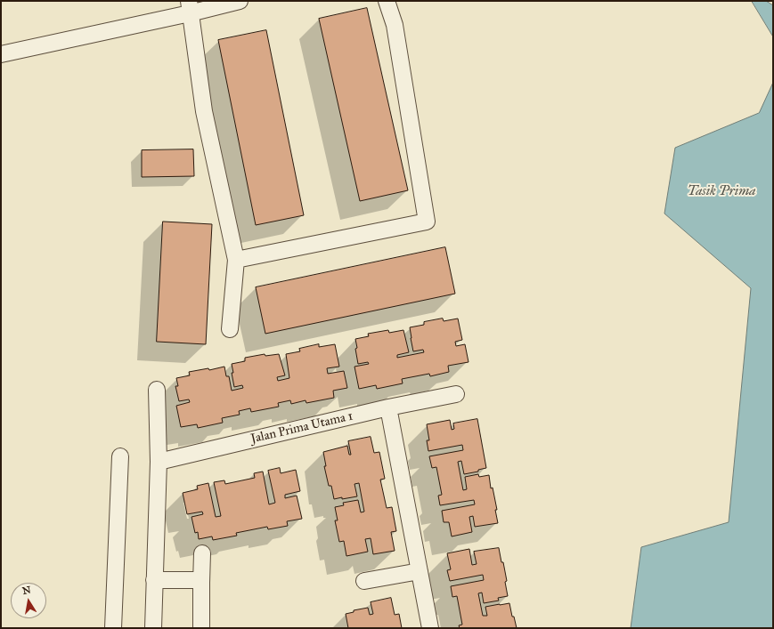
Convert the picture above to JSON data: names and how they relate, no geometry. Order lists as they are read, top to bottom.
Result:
{
  "streets": {
    "street": ["Jalan Prima Utama 1"]
  },
  "water": ["Tasik Prima"],
  "north": "top"
}
